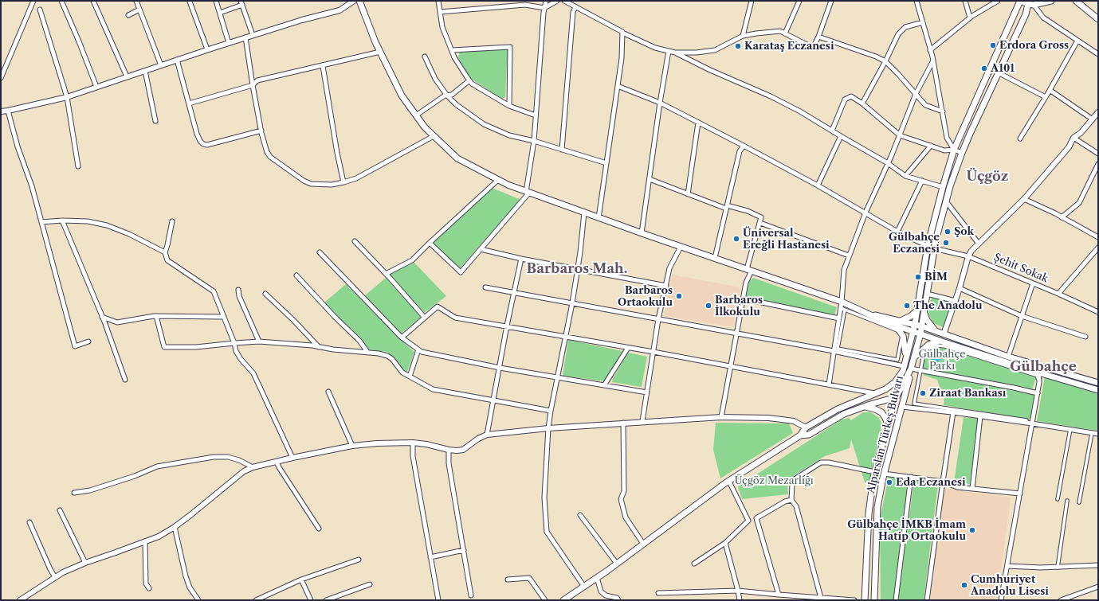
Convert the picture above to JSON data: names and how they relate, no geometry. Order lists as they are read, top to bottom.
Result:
{
  "streets": {
    "main road": ["Alparslan Türkeş Bulvarı"],
    "street": ["Şehit Sokak"]
  },
  "districts": ["Üçgöz", "Barbaros Mah.", "Gülbahçe"],
  "parks": ["Gülbahçe Parkı", "Üçgöz Mezarlığı"],
  "places": [
    "Erdora Gross",
    "Karataş Eczanesi",
    "A101",
    "Şok",
    "Üniversal Ereğli Hastanesi",
    "Gülbahçe Eczanesi",
    "BİM",
    "Barbaros Ortaokulu",
    "Barbaros İlkokulu",
    "The Anadolu",
    "Ziraat Bankası",
    "Eda Eczanesi",
    "Gülbahçe İMKB İmam Hatip Ortaokulu",
    "Cumhuriyet Anadolu Lisesi"
  ]
}
